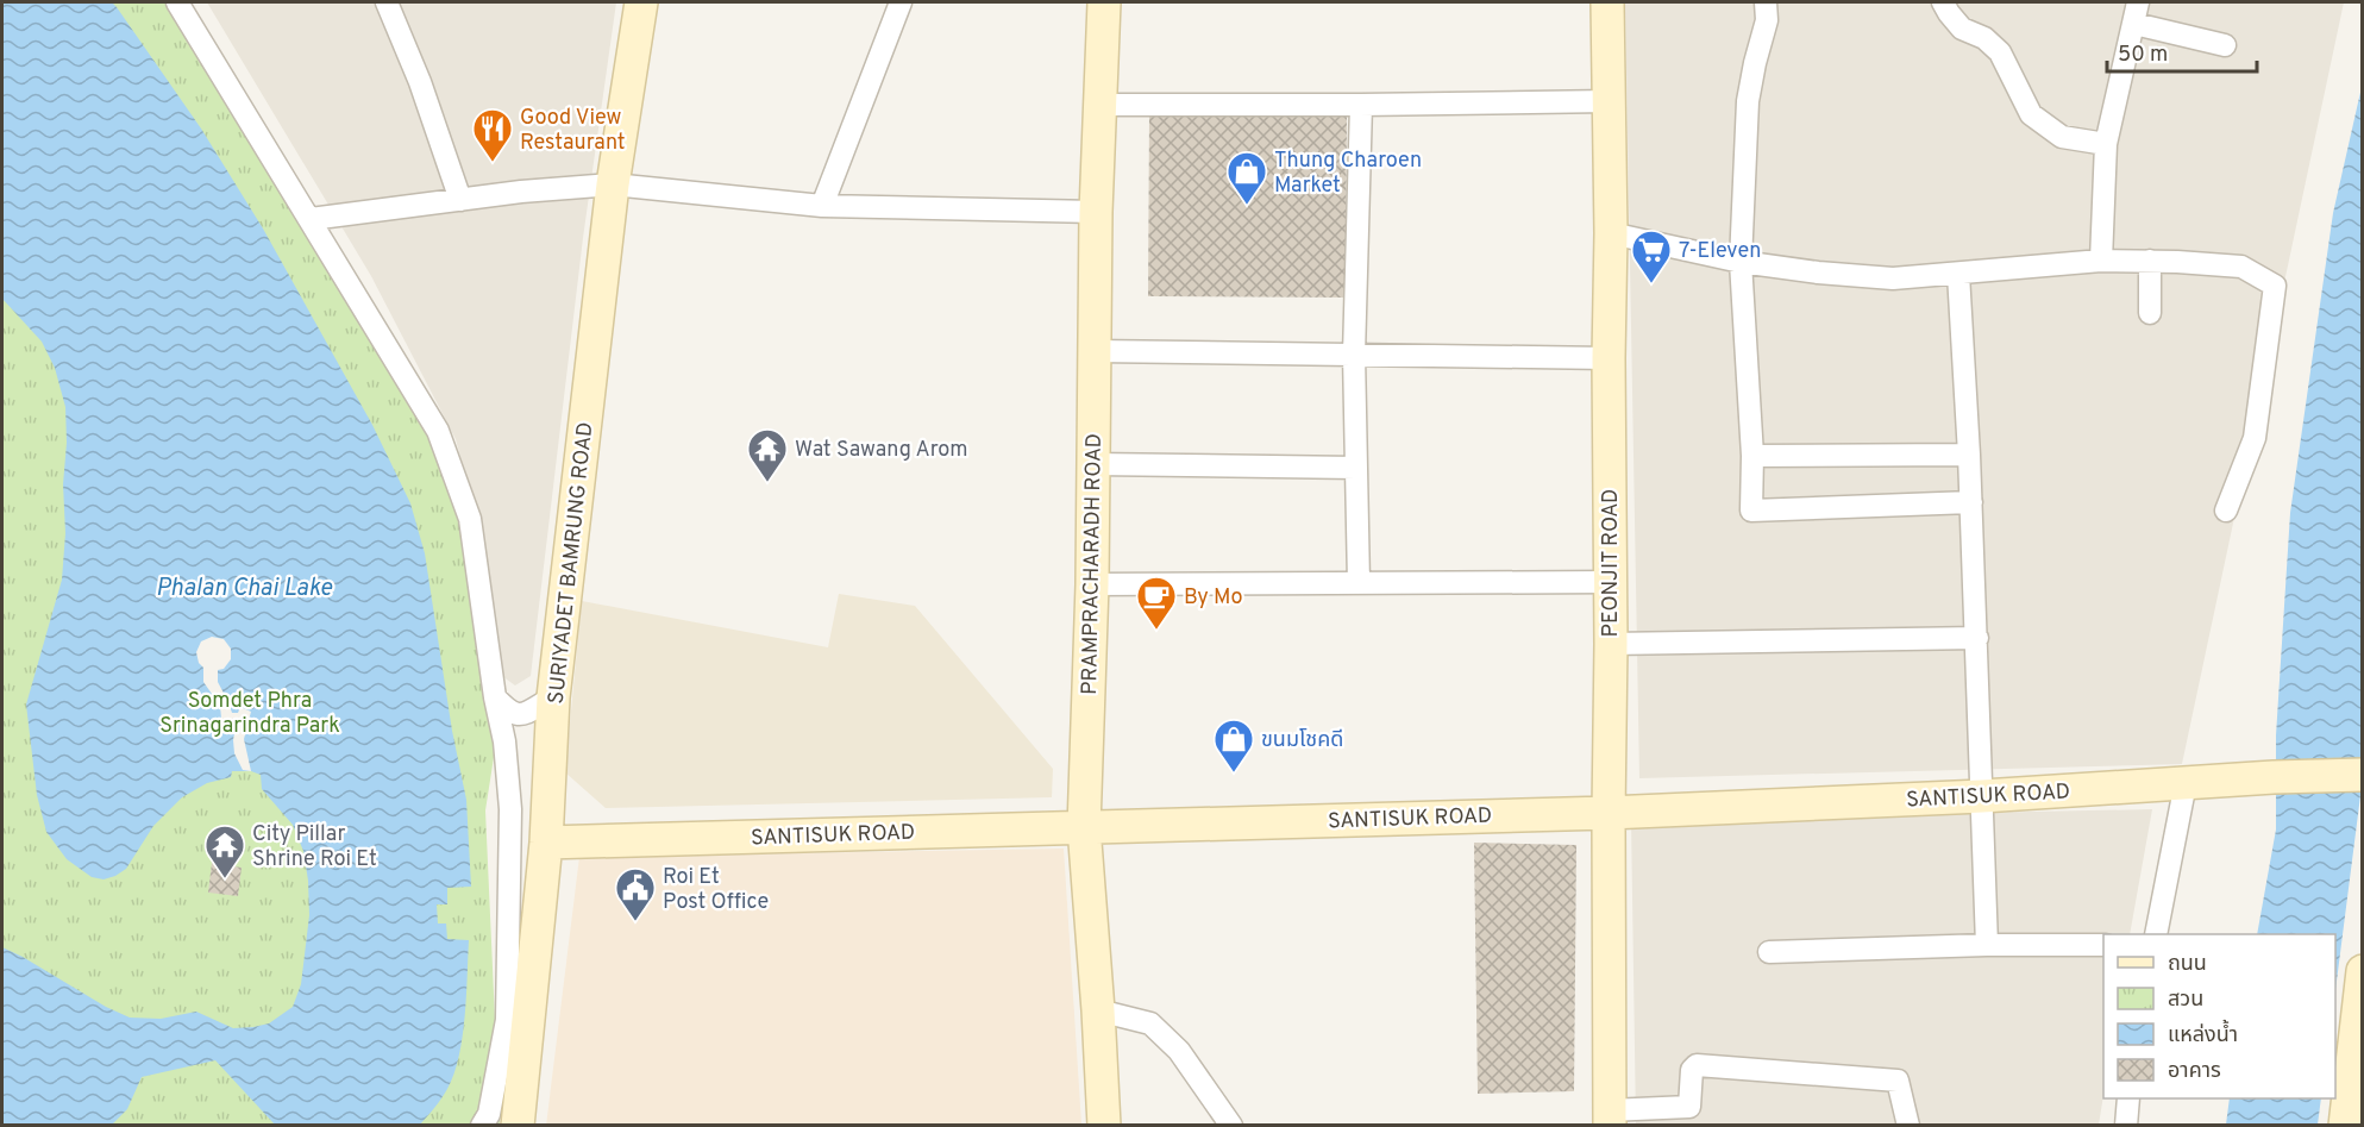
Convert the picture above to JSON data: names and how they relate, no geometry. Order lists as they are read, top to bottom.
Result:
{
  "streets": {
    "street": [
      "SURIYADET BAMRUNG ROAD",
      "PEONJIT ROAD",
      "PRAMPRACHARADH ROAD",
      "SANTISUK ROAD"
    ]
  },
  "crossings": [
    ["SURIYADET BAMRUNG ROAD", "SANTISUK ROAD"],
    ["PEONJIT ROAD", "SANTISUK ROAD"],
    ["PRAMPRACHARADH ROAD", "SANTISUK ROAD"]
  ],
  "water": ["Phalan Chai Lake"],
  "parks": ["Somdet Phra Srinagarindra Park"],
  "places": {
    "restaurant": ["Good View Restaurant"],
    "shop": ["Thung Charoen Market", "ขนมโชคดี"],
    "supermarket": ["7-Eleven"],
    "temple": ["Wat Sawang Arom", "City Pillar Shrine Roi Et"],
    "cafe": ["By Mo"],
    "public building": ["Roi Et Post Office"]
  },
  "legend": [
    "ถนน",
    "สวน",
    "แหล่งน้ำ",
    "อาคาร"
  ],
  "scale_bar": "50 m"
}
